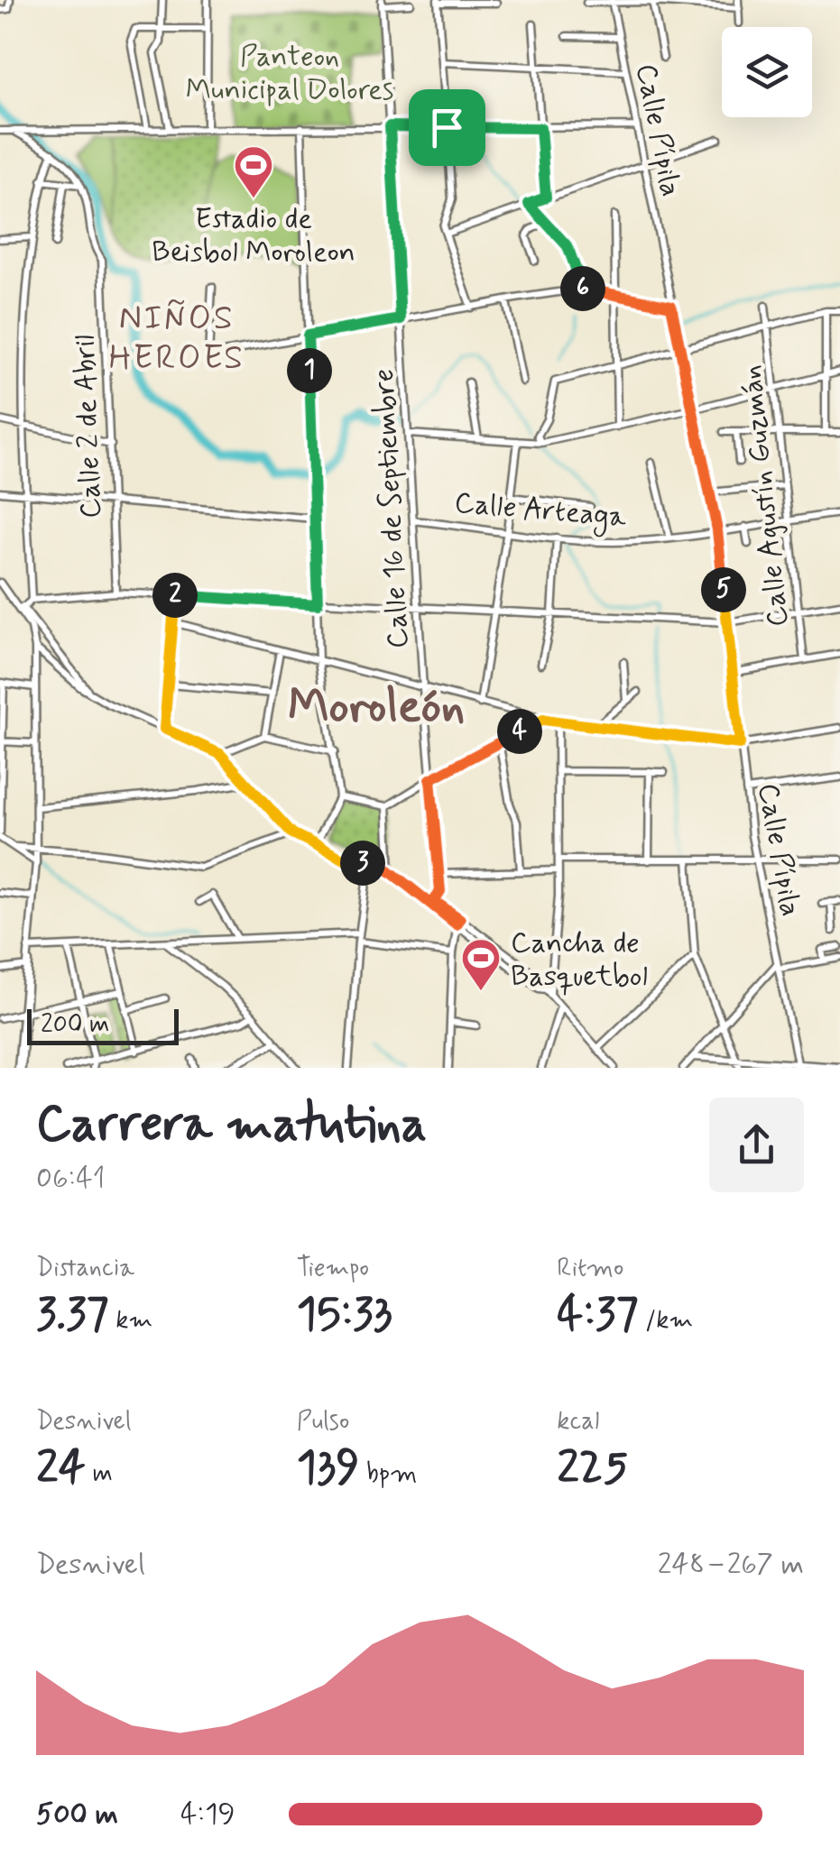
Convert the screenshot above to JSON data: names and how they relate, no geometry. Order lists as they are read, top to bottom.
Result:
{
  "streets": {
    "street": [
      "Calle Pípila",
      "Calle 2 de Abril",
      "Calle Agustín Guzmán",
      "Calle 16 de Septiembre",
      "Calle Arteaga"
    ]
  },
  "crossings": [
    ["Calle Pípila", "Calle Arteaga"],
    ["Calle Agustín Guzmán", "Calle Arteaga"],
    ["Calle 16 de Septiembre", "Calle Arteaga"]
  ],
  "districts": ["NIÑOS HEROES", "Moroleón"],
  "parks": ["Panteon Municipal Dolores"],
  "places": {
    "sports": ["Estadio de Beisbol Moroleon", "Cancha de Basquetbol"]
  },
  "scale_bar": "200 m",
  "page": {
    "pins": [
      "6",
      "1",
      "5",
      "2",
      "4",
      "3"
    ],
    "scale": "200 m",
    "heading": ["Carrera matutina", "06:41"],
    "stats": [
      ["Distancia", "3.37 km"],
      ["Tiempo", "15:33"],
      ["Ritmo", "4:37 /km"],
      ["Desnivel", "24 m"],
      ["Pulso", "139 bpm"],
      ["kcal", "225"]
    ],
    "chart": ["Desnivel", "248–267 m"],
    "list": [
      {
        "name": "500 m",
        "note": "4:19"
      }
    ]
  }
}
